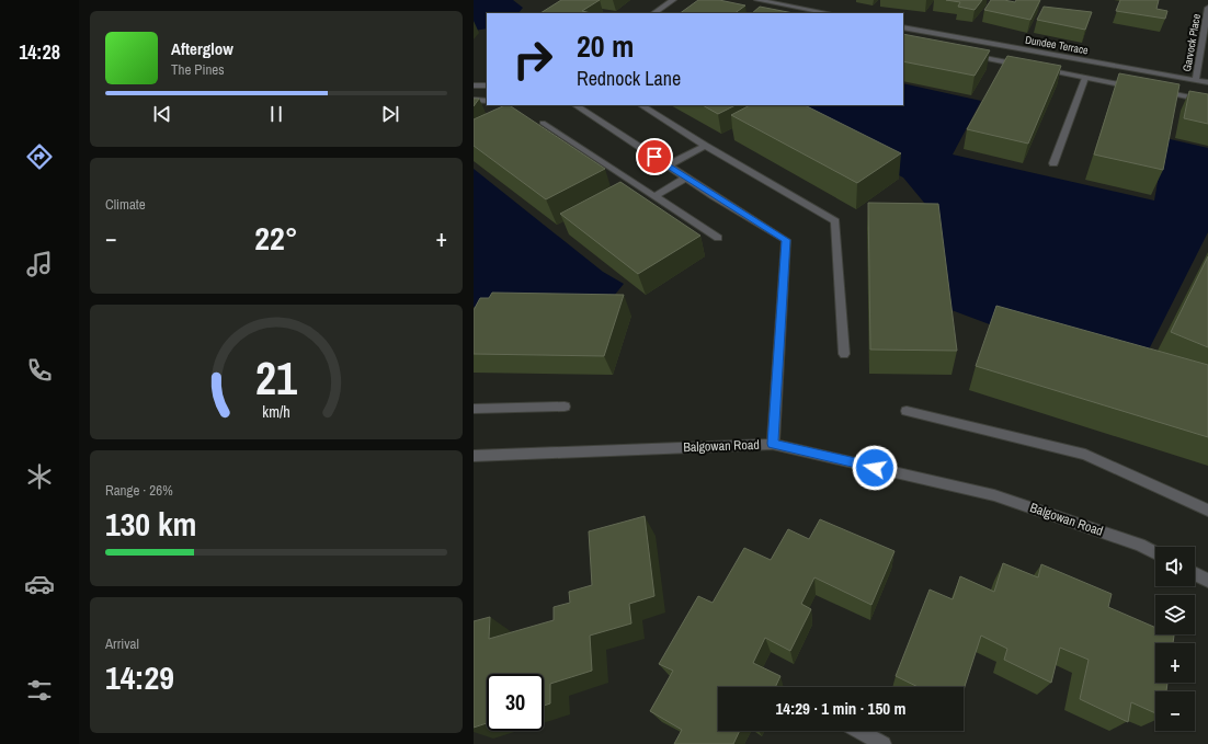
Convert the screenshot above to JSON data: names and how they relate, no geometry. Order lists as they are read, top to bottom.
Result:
{
  "streets": {
    "street": ["Garvock Place", "Dundee Terrace", "Balgowan Road"]
  },
  "crossings": [
    ["Garvock Place", "Dundee Terrace"]
  ],
  "page": {
    "tabs": "14:28",
    "turn": ["20 m", "Rednock Lane"],
    "song": ["Afterglow", "The Pines"],
    "tile": [
      "Climate",
      ["Range · 26%", "130 km"],
      ["Arrival", "14:29"]
    ],
    "heat": ["−", "22°", "+"],
    "map_buttons": ["+", "−"],
    "limit": "30",
    "trip": "14:29 · 1 min · 150 m",
    "gauge": ["21", "km/h"]
  }
}
